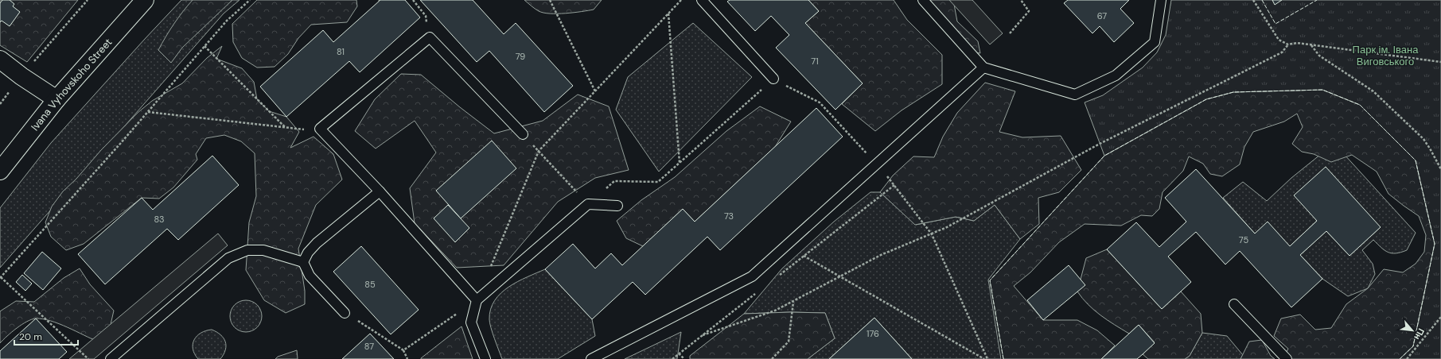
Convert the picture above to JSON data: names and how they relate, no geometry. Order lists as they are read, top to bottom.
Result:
{
  "streets": {
    "main road": ["Ivana Vyhovskoho Street"]
  },
  "parks": ["Парк ім. Івана Виговського"],
  "house_numbers": [
    "67",
    "81",
    "79",
    "71",
    "73",
    "83",
    "75",
    "85",
    "176",
    "87"
  ],
  "scale_bar": "20 m",
  "north": "bottom right"
}
